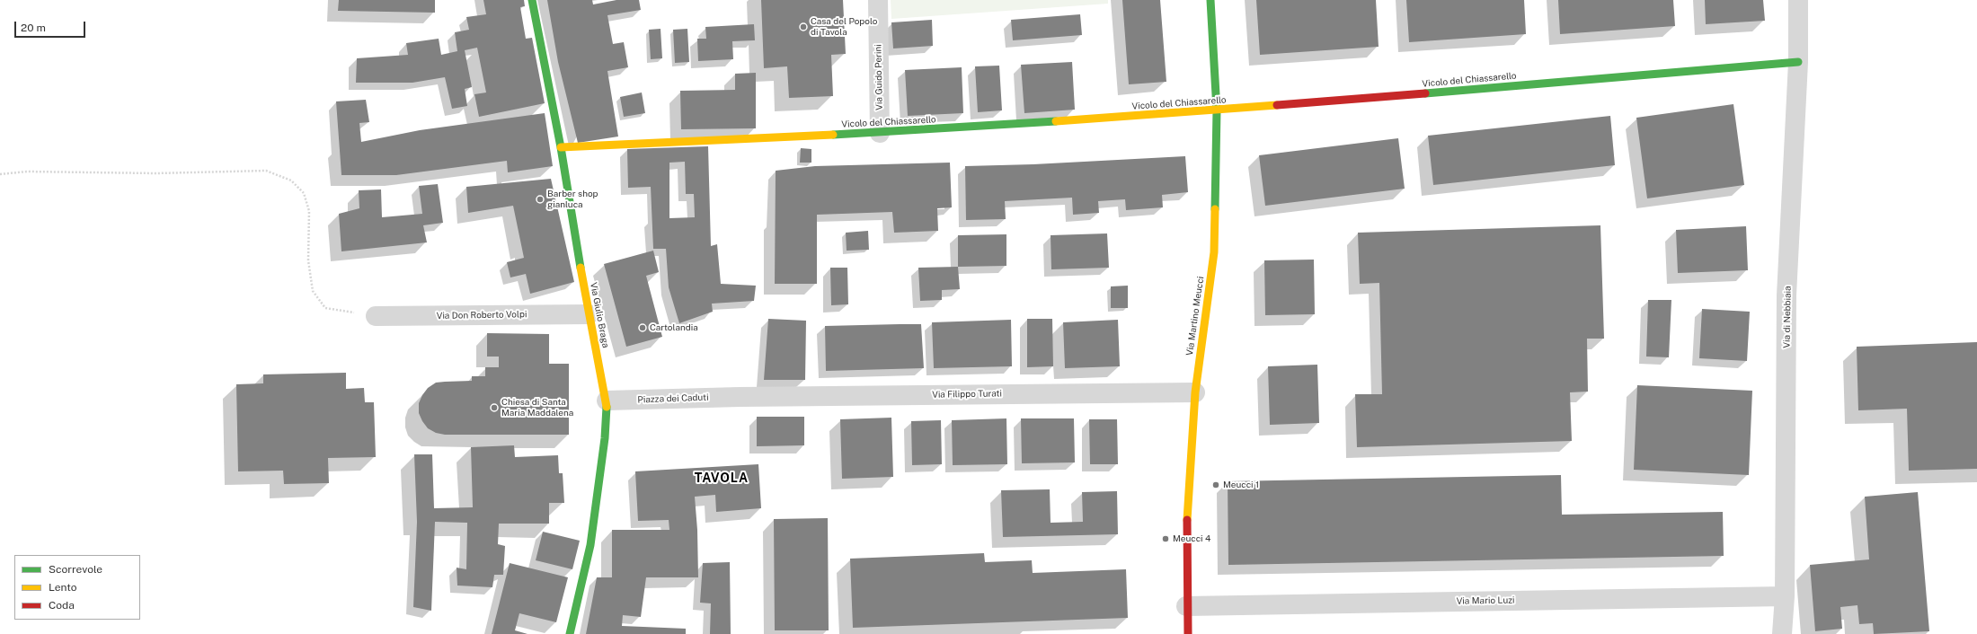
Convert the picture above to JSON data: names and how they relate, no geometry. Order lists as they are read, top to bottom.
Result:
{
  "streets": {
    "street": [
      "Via Guido Perini",
      "Vicolo del Chiassarello",
      "Via Don Roberto Volpi",
      "Via Giulio Braga",
      "Via Martino Meucci",
      "Via di Nebbiaia",
      "Via Filippo Turati",
      "Piazza dei Caduti",
      "Via Mario Luzi"
    ]
  },
  "crossings": [
    ["Via Guido Perini", "Vicolo del Chiassarello"],
    ["Vicolo del Chiassarello", "Via Giulio Braga"],
    ["Vicolo del Chiassarello", "Via Martino Meucci"],
    ["Vicolo del Chiassarello", "Via di Nebbiaia"],
    ["Via Don Roberto Volpi", "Via Giulio Braga"],
    ["Via Giulio Braga", "Piazza dei Caduti"],
    ["Via Martino Meucci", "Via Filippo Turati"],
    ["Via Martino Meucci", "Via Mario Luzi"],
    ["Via di Nebbiaia", "Via Mario Luzi"],
    ["Via Filippo Turati", "Piazza dei Caduti"]
  ],
  "districts": ["TAVOLA"],
  "places": [
    "Casa del Popolo di Tavola",
    "Barber shop gianluca",
    "Cartolandia",
    "Chiesa di Santa Maria Maddalena",
    "Meucci 1",
    "Meucci 4"
  ],
  "legend": ["Scorrevole", "Lento", "Coda"],
  "scale_bar": "20 m"
}
